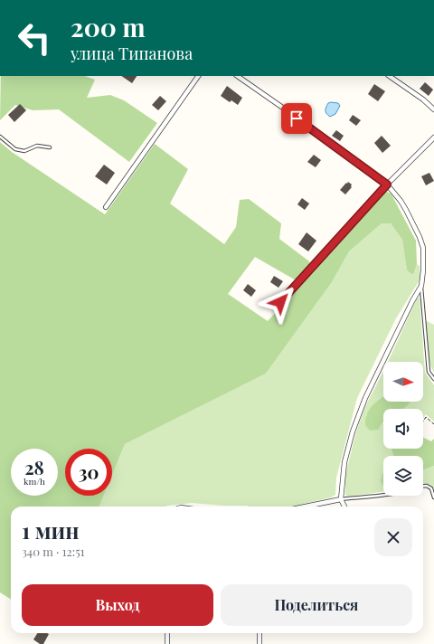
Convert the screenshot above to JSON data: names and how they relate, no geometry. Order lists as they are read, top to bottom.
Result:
{
  "north": "right",
  "page": {
    "turn": ["200 m", "улица Типанова"],
    "speed": "28 km/h",
    "limit": "30",
    "heading": ["1 мин", "340 m · 12:51"],
    "buttons": ["Выход", "Поделиться"]
  }
}
